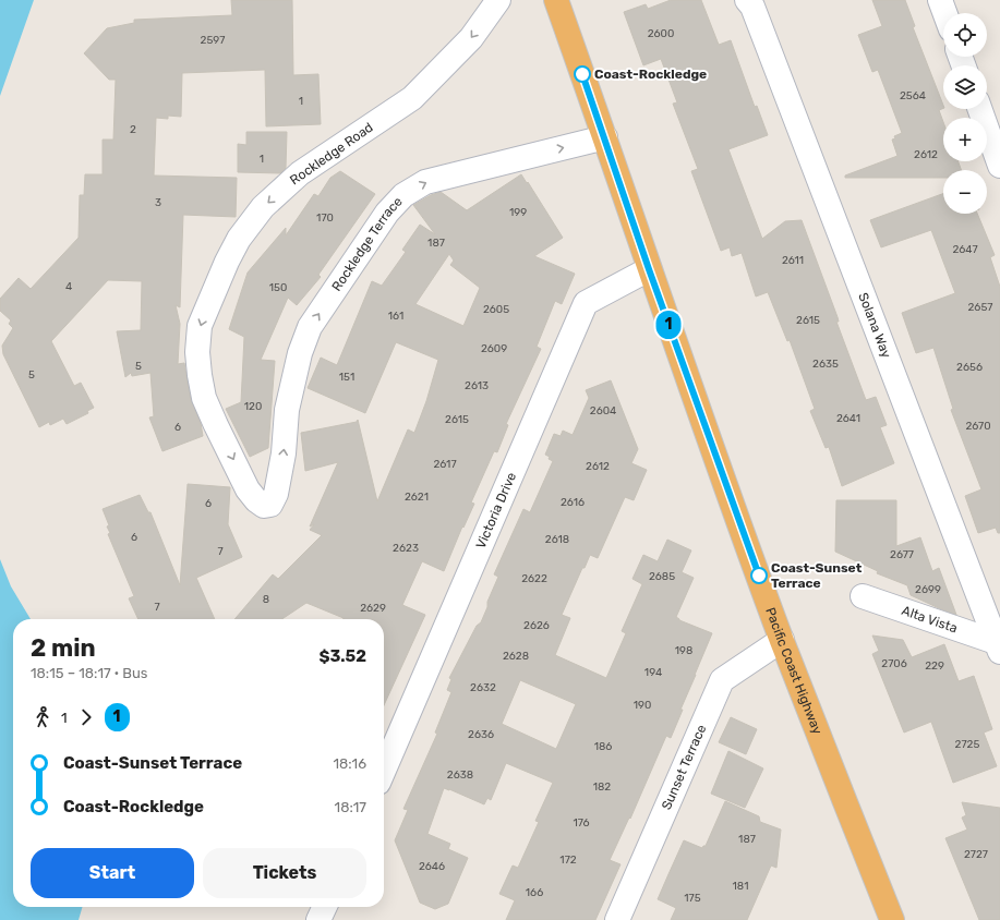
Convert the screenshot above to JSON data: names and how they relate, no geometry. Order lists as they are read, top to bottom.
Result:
{
  "streets": {
    "highway": ["Pacific Coast Highway"],
    "street": [
      "Rockledge Road",
      "Rockledge Terrace",
      "Solana Way",
      "Victoria Drive",
      "Alta Vista",
      "Sunset Terrace"
    ]
  },
  "crossings": [
    ["Rockledge Road", "Rockledge Terrace"],
    ["Rockledge Terrace", "Pacific Coast Highway"],
    ["Solana Way", "Alta Vista"],
    ["Victoria Drive", "Pacific Coast Highway"],
    ["Pacific Coast Highway", "Sunset Terrace"]
  ],
  "one_way": ["Rockledge Road", "Rockledge Terrace"],
  "places": ["Coast-Rockledge", "Coast-Sunset Terrace"],
  "lines": ["bus line 1"],
  "house_numbers": [
    "2600",
    "2597",
    "2564",
    "1",
    "2",
    "2612",
    "1",
    "3",
    "199",
    "170",
    "187",
    "2647",
    "2611",
    "4",
    "150",
    "2657",
    "2605",
    "161",
    "2615",
    "2609",
    "2635",
    "5",
    "2656",
    "5",
    "151",
    "2613",
    "120",
    "2604",
    "2641",
    "2615",
    "2670",
    "6",
    "2617",
    "2612",
    "2621",
    "2616",
    "6",
    "6",
    "2618",
    "2623",
    "7",
    "2677",
    "2685",
    "2622",
    "2699",
    "8",
    "7",
    "2629",
    "2626",
    "198",
    "2628",
    "2706",
    "229",
    "194",
    "2632",
    "190",
    "2636",
    "2725",
    "186",
    "2638",
    "182",
    "176",
    "187",
    "2727",
    "172",
    "2646",
    "181",
    "166",
    "175"
  ],
  "page": {
    "on_map": "1",
    "map_buttons": ["+", "−"],
    "heading": ["2 min", "18:15 – 18:17 · Bus", "$3.52"],
    "legs": ["1", "1"],
    "list": [
      {
        "name": "Coast-Sunset Terrace",
        "value": "18:16"
      },
      {
        "name": "Coast-Rockledge",
        "value": "18:17"
      }
    ],
    "buttons": ["Start", "Tickets"]
  }
}
